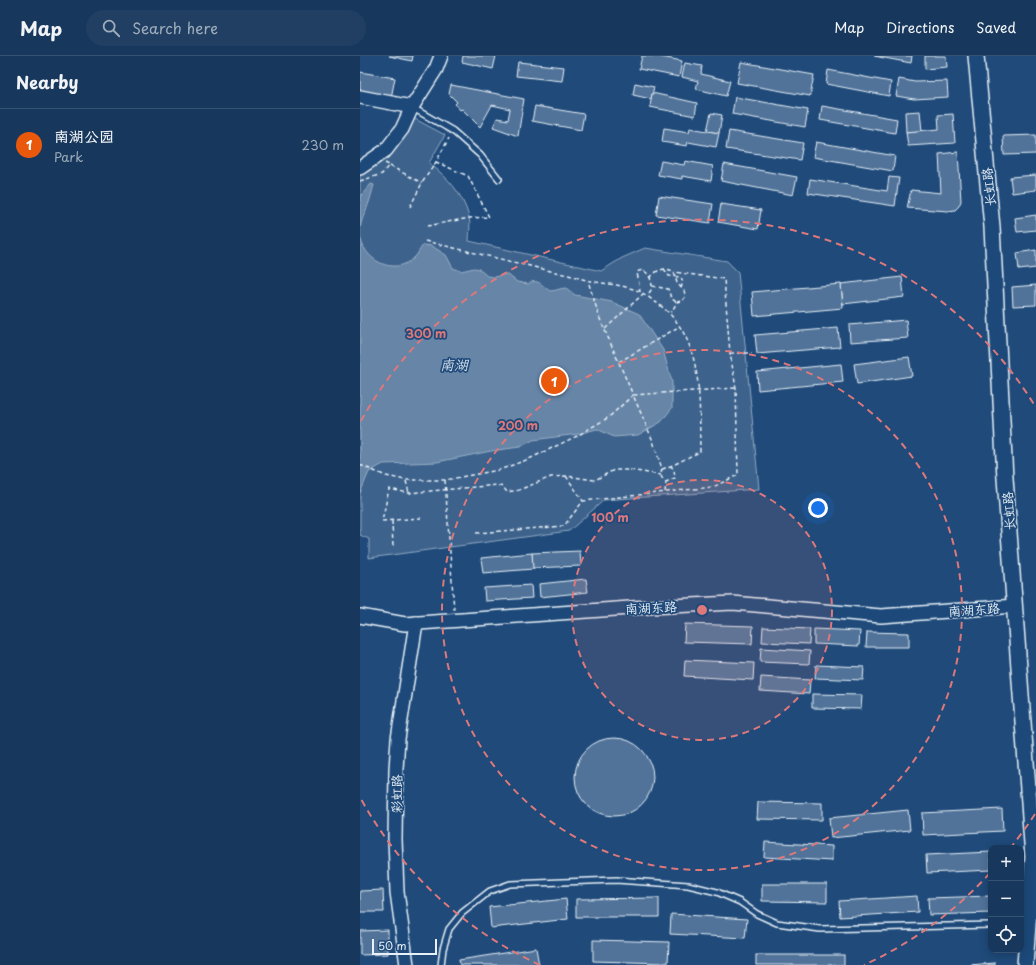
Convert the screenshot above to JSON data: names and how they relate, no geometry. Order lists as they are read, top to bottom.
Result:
{
  "streets": {
    "main road": ["长虹路"],
    "street": ["南湖东路", "彩虹路"]
  },
  "crossings": [
    ["长虹路", "南湖东路"],
    ["南湖东路", "彩虹路"]
  ],
  "water": ["南湖"],
  "scale_bar": "50 m",
  "page": {
    "header": "Map",
    "search": "Search here",
    "nav": ["Map", "Directions", "Saved"],
    "heading": "Nearby",
    "list": [
      {
        "mark": "1",
        "name": "南湖公园",
        "note": "Park",
        "value": "230 m"
      }
    ],
    "pins": "1",
    "map_buttons": ["+", "−"],
    "scale": "50 m"
  },
  "rings": ["300 m", "200 m", "100 m"]
}
